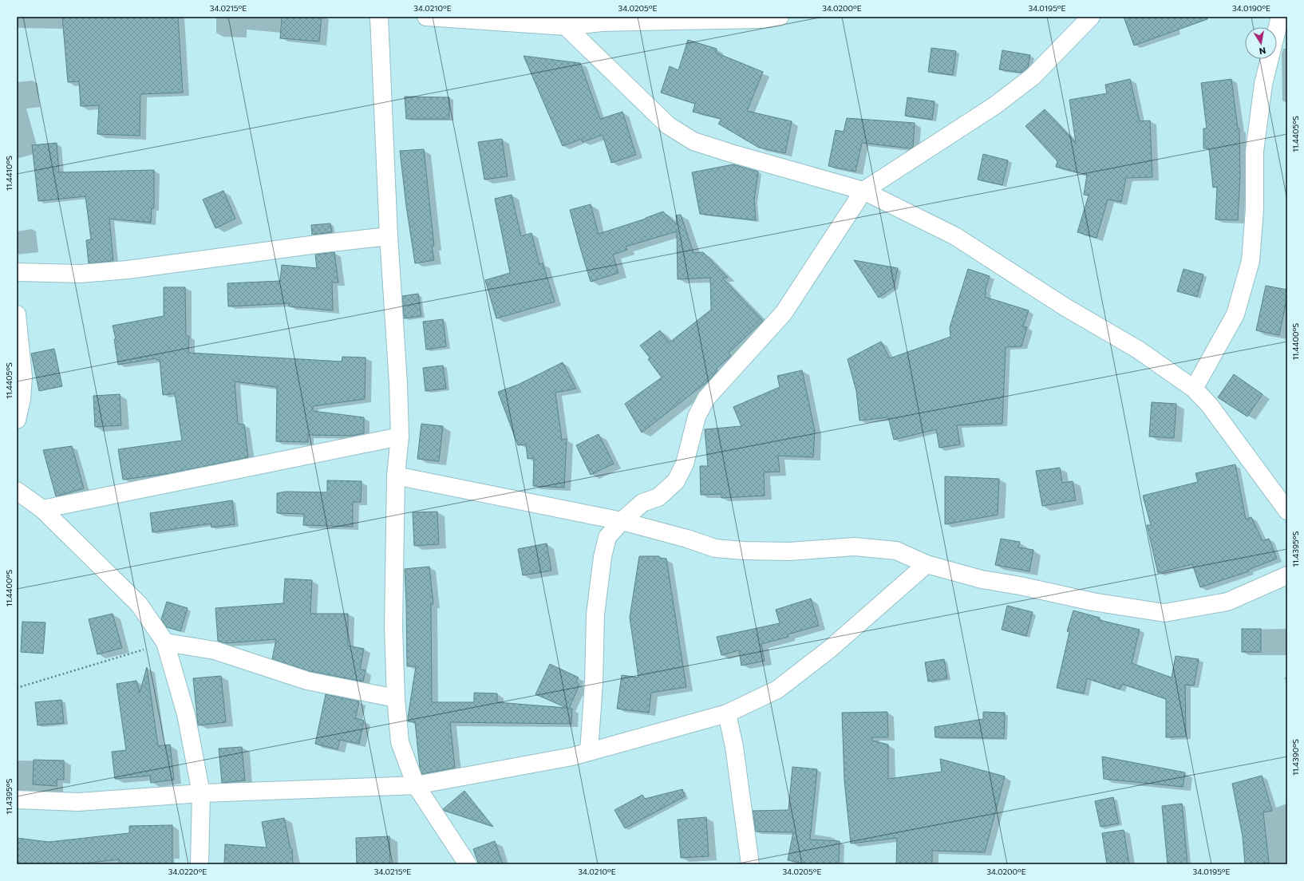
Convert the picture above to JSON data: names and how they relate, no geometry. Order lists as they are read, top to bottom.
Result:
{
  "north": "bottom",
  "coordinates": [
    "34.0215°E",
    "34.0210°E",
    "34.0205°E",
    "34.0200°E",
    "34.0195°E",
    "34.0190°E",
    "11.4405°S",
    "11.4410°S",
    "11.4400°S",
    "11.4395°S",
    "11.4390°S",
    "34.0220°E"
  ]
}
